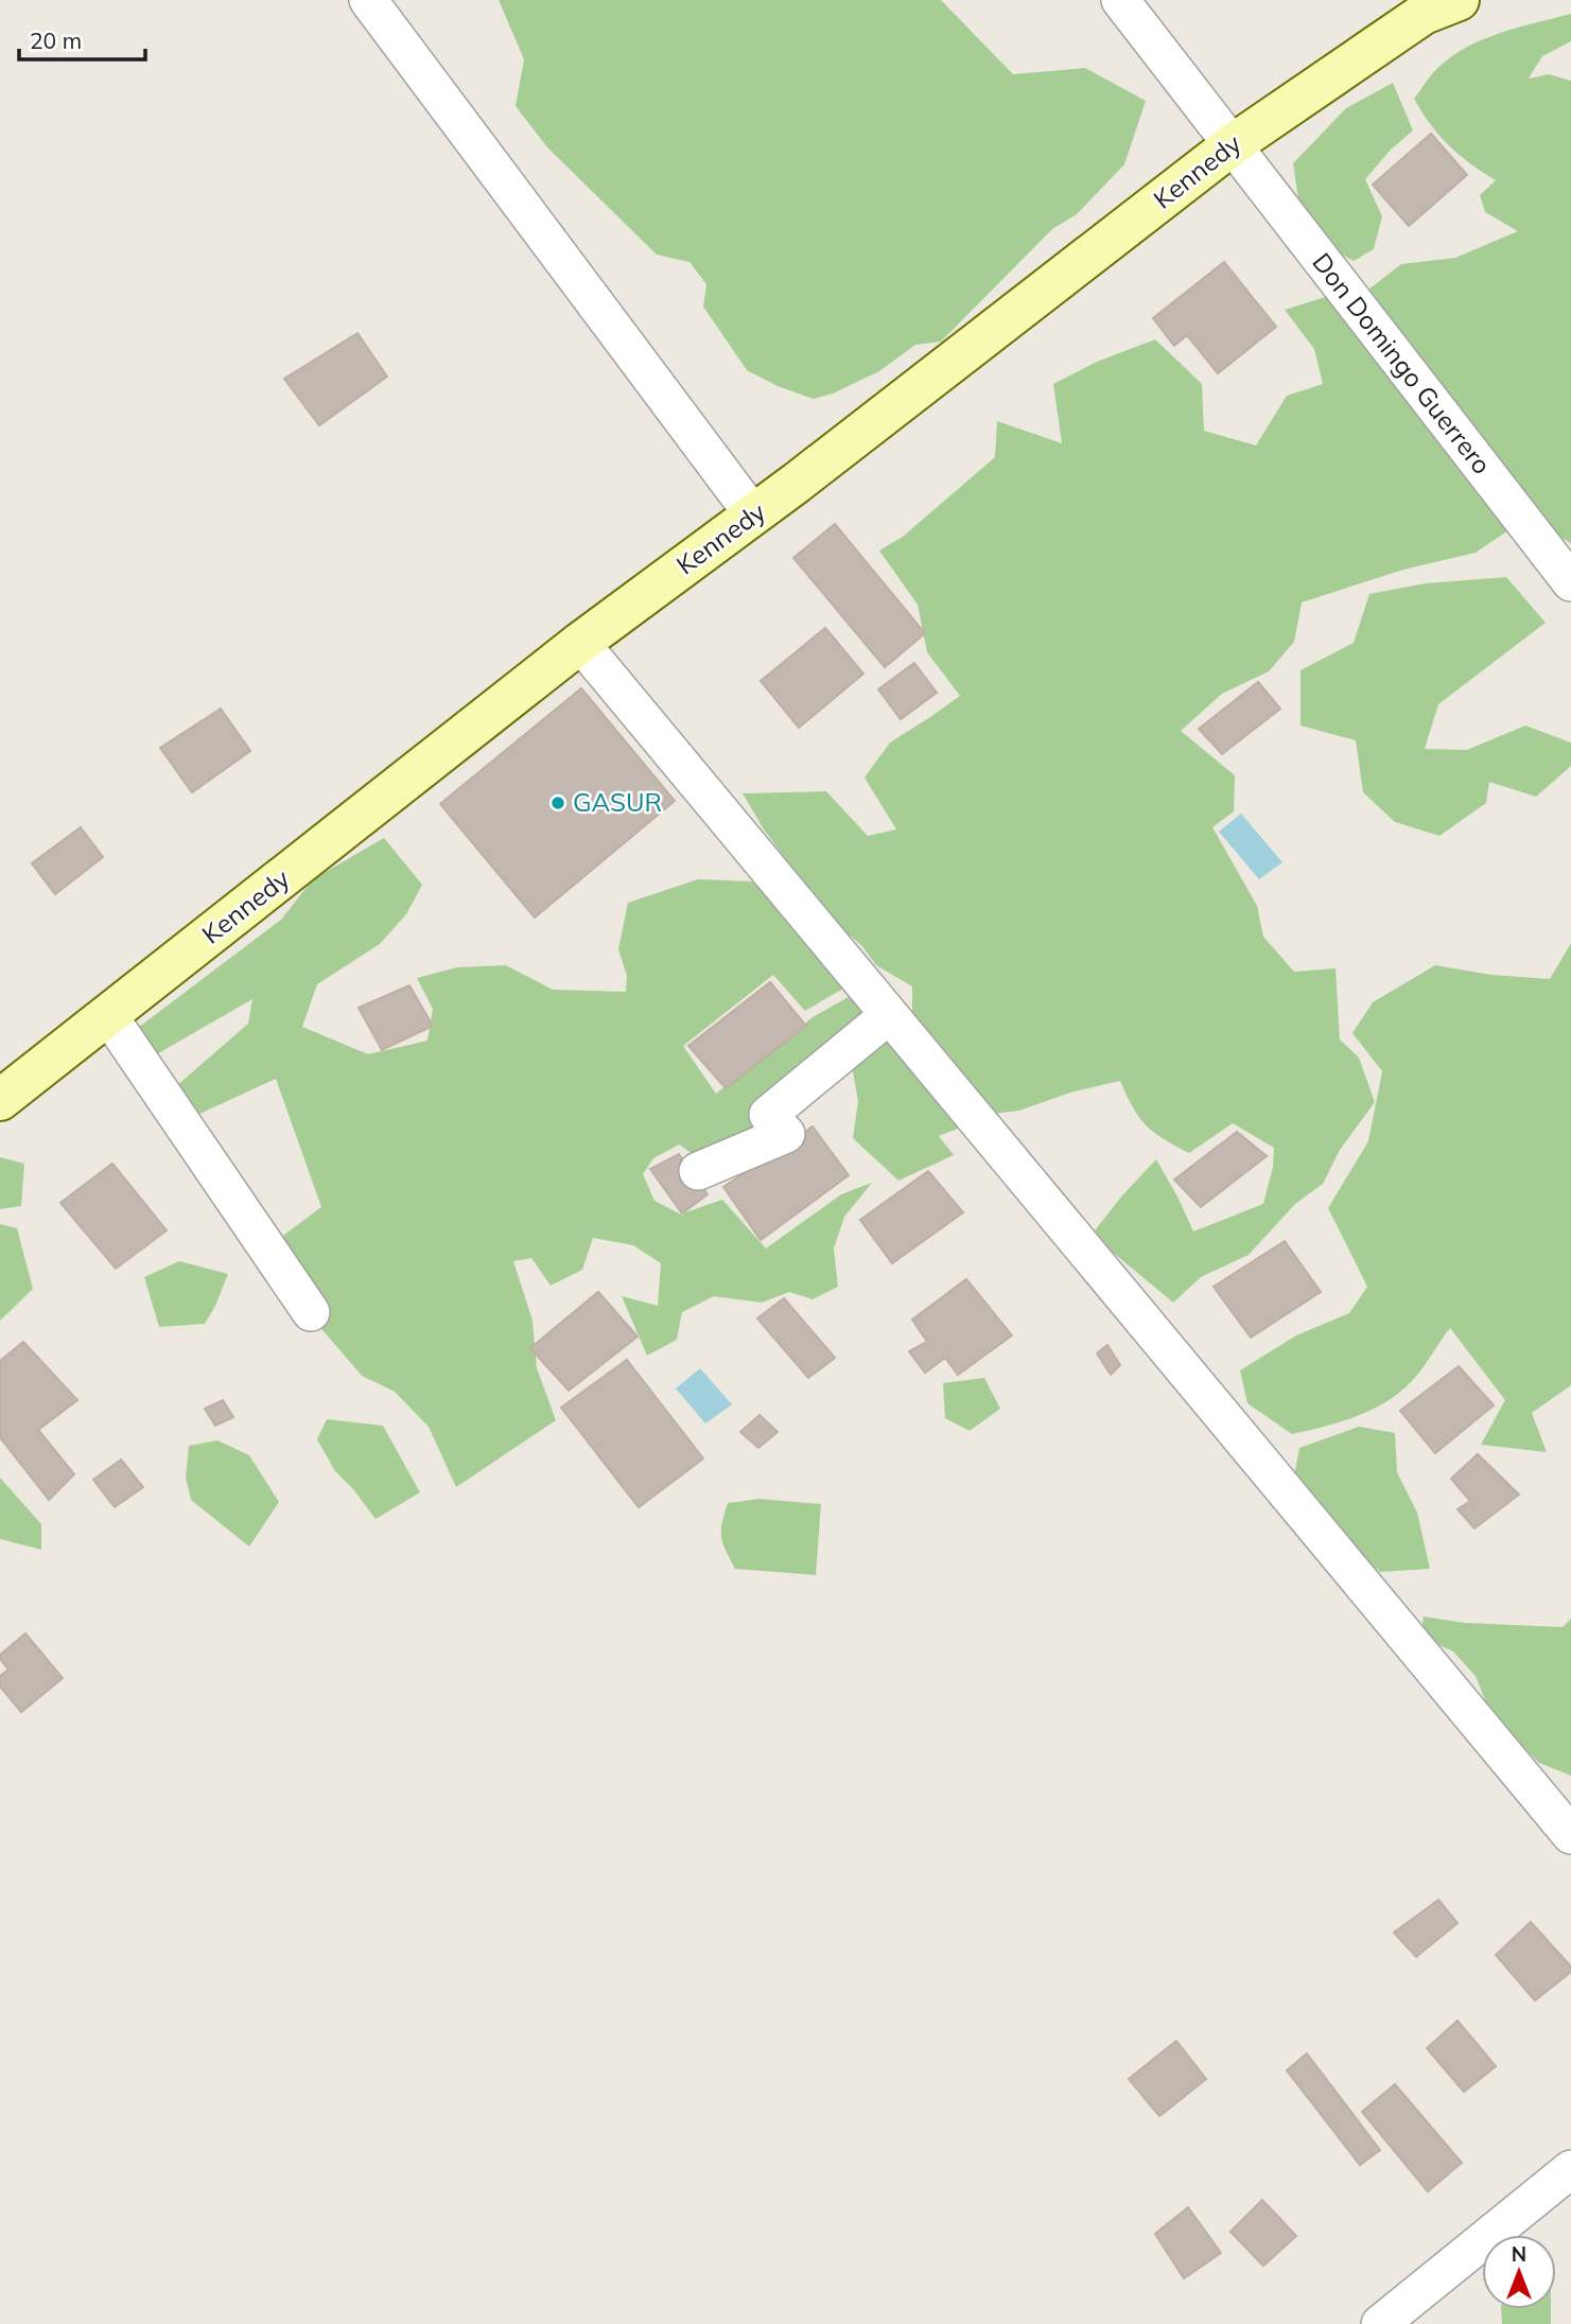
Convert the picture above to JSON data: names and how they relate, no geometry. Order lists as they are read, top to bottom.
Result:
{
  "streets": {
    "main road": ["Kennedy"],
    "street": ["Don Domingo Guerrero"]
  },
  "crossings": [
    ["Kennedy", "Don Domingo Guerrero"]
  ],
  "places": ["GASUR"],
  "scale_bar": "20 m",
  "north": "top"
}
